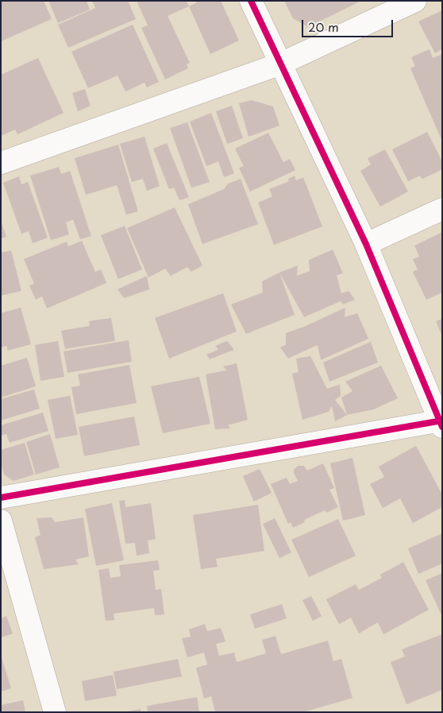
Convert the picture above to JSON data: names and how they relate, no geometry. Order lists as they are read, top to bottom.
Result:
{
  "scale_bar": "20 m"
}
